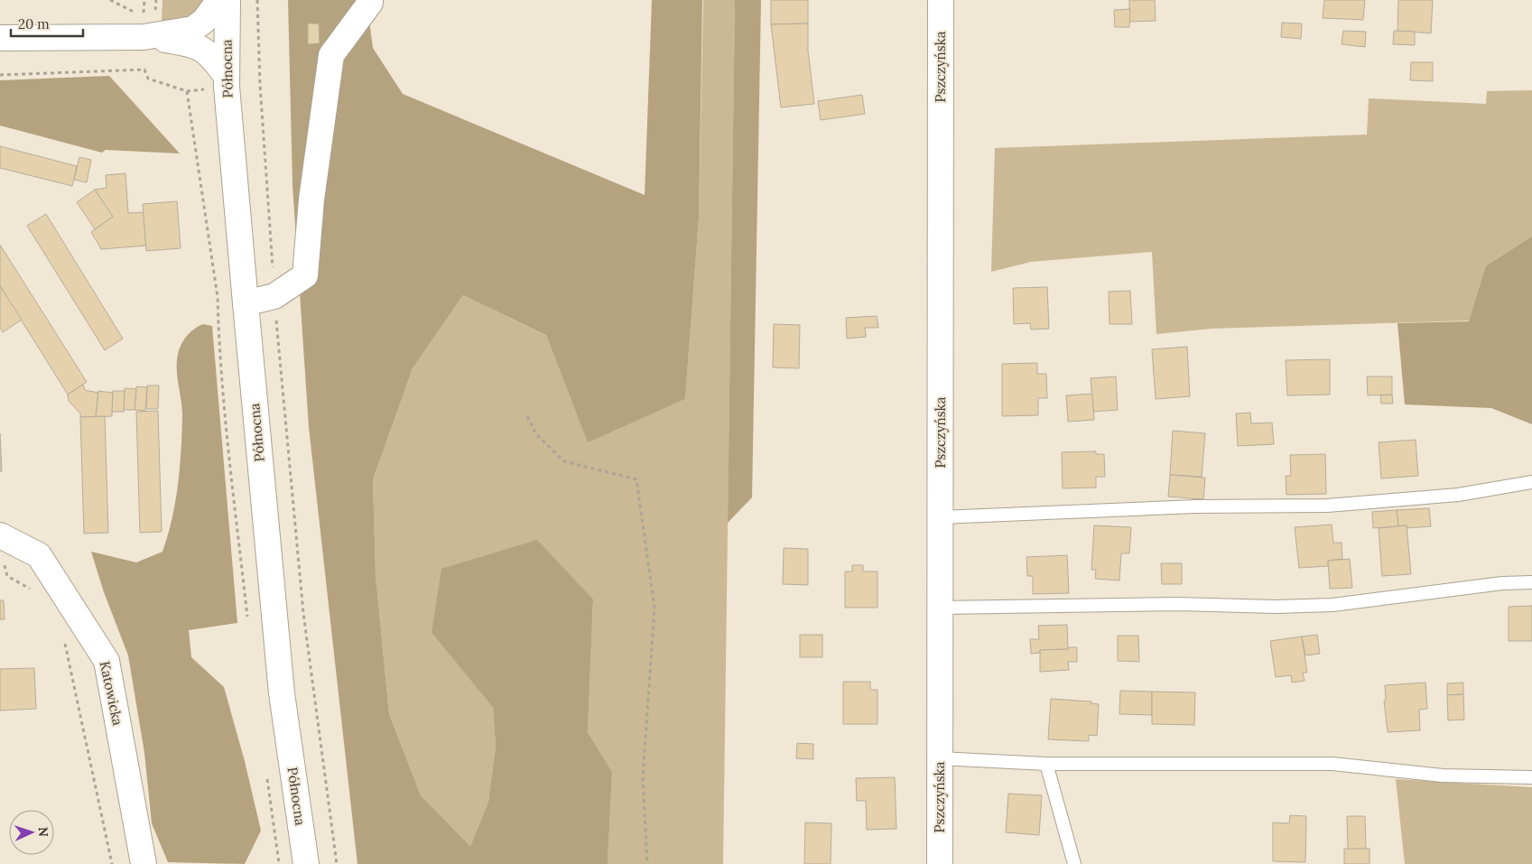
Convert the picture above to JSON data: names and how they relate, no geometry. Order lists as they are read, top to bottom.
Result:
{
  "streets": {
    "street": ["Pszczyńska", "Północna", "Katowicka"]
  },
  "scale_bar": "20 m",
  "north": "right"
}
